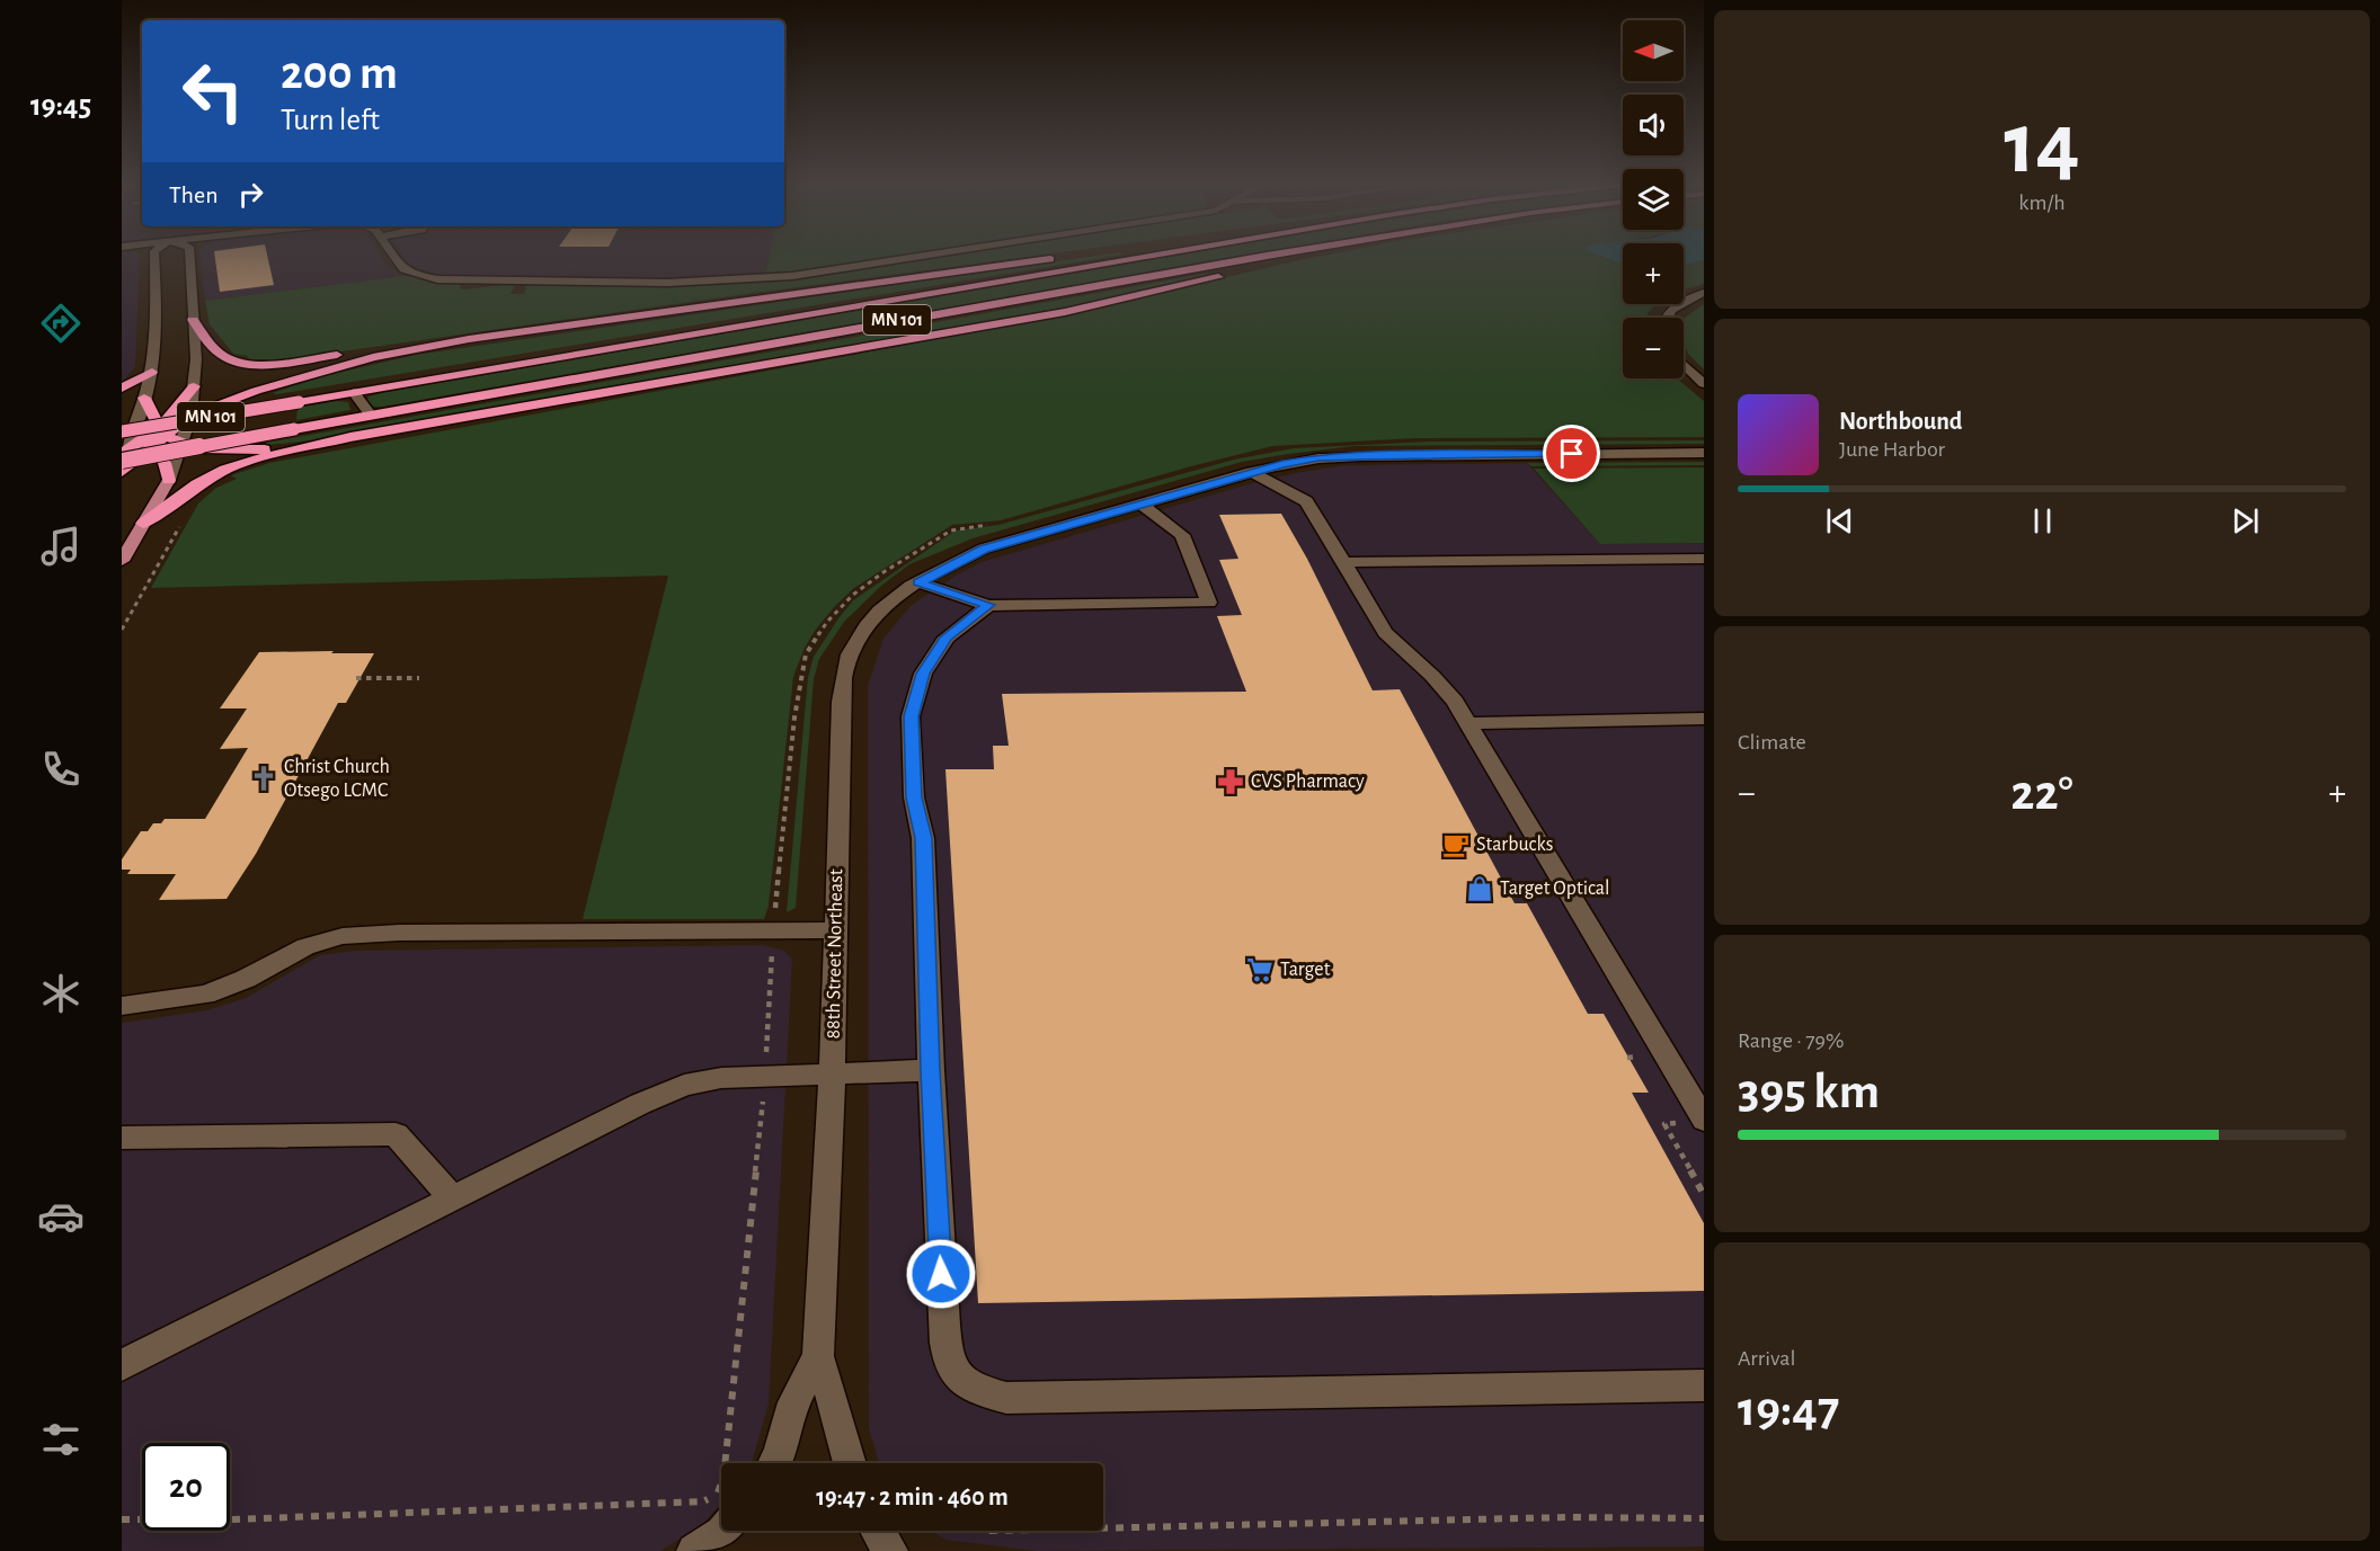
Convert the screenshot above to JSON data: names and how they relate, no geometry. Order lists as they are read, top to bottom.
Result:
{
  "streets": {
    "highway": ["MN 101"],
    "street": ["88th Street Northeast"]
  },
  "places": {
    "church": ["Christ Church Otsego LCMC"],
    "pharmacy": ["CVS Pharmacy"],
    "cafe": ["Starbucks"],
    "shop": ["Target Optical"],
    "supermarket": ["Target"]
  },
  "north": "left",
  "page": {
    "tabs": "19:45",
    "tile": [
      ["14", "km/h"],
      "Climate",
      ["Range · 79%", "395 km"],
      ["Arrival", "19:47"]
    ],
    "map_buttons": ["+", "−"],
    "turn": ["200 m", "Turn left"],
    "then": "Then",
    "song": ["Northbound", "June Harbor"],
    "heat": ["−", "22°", "+"],
    "limit": "20",
    "trip": "19:47 · 2 min · 460 m"
  }
}
